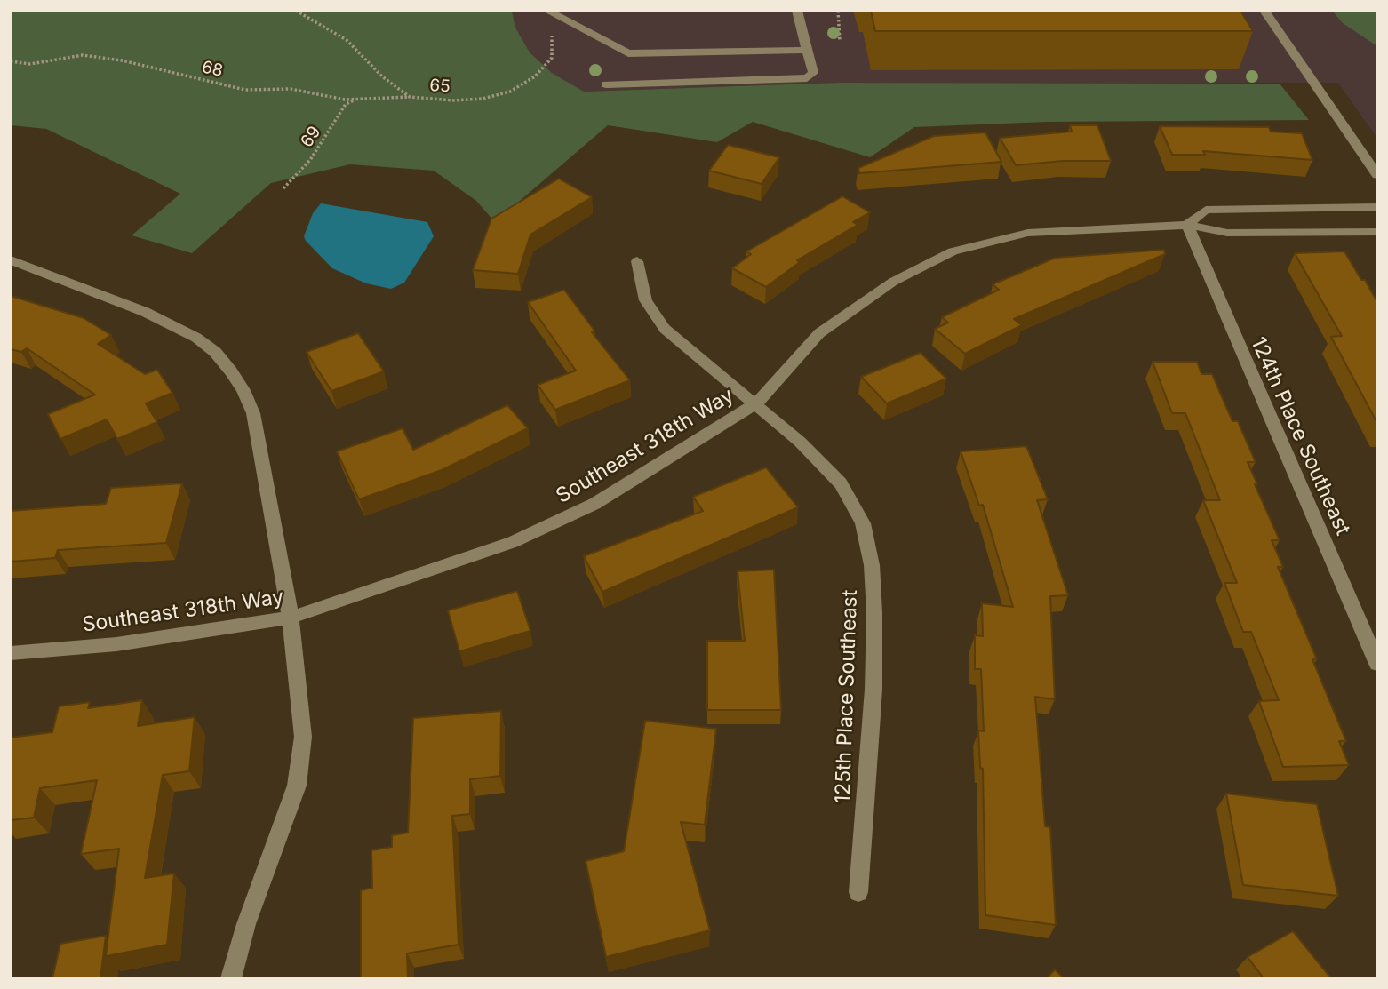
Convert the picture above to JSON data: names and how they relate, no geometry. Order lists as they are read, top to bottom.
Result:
{
  "streets": {
    "street": ["124th Place Southeast", "Southeast 318th Way", "125th Place Southeast"],
    "path": ["68", "65", "69"]
  },
  "crossings": [
    ["68", "65"],
    ["68", "69"],
    ["124th Place Southeast", "Southeast 318th Way"],
    ["Southeast 318th Way", "125th Place Southeast"]
  ]
}
